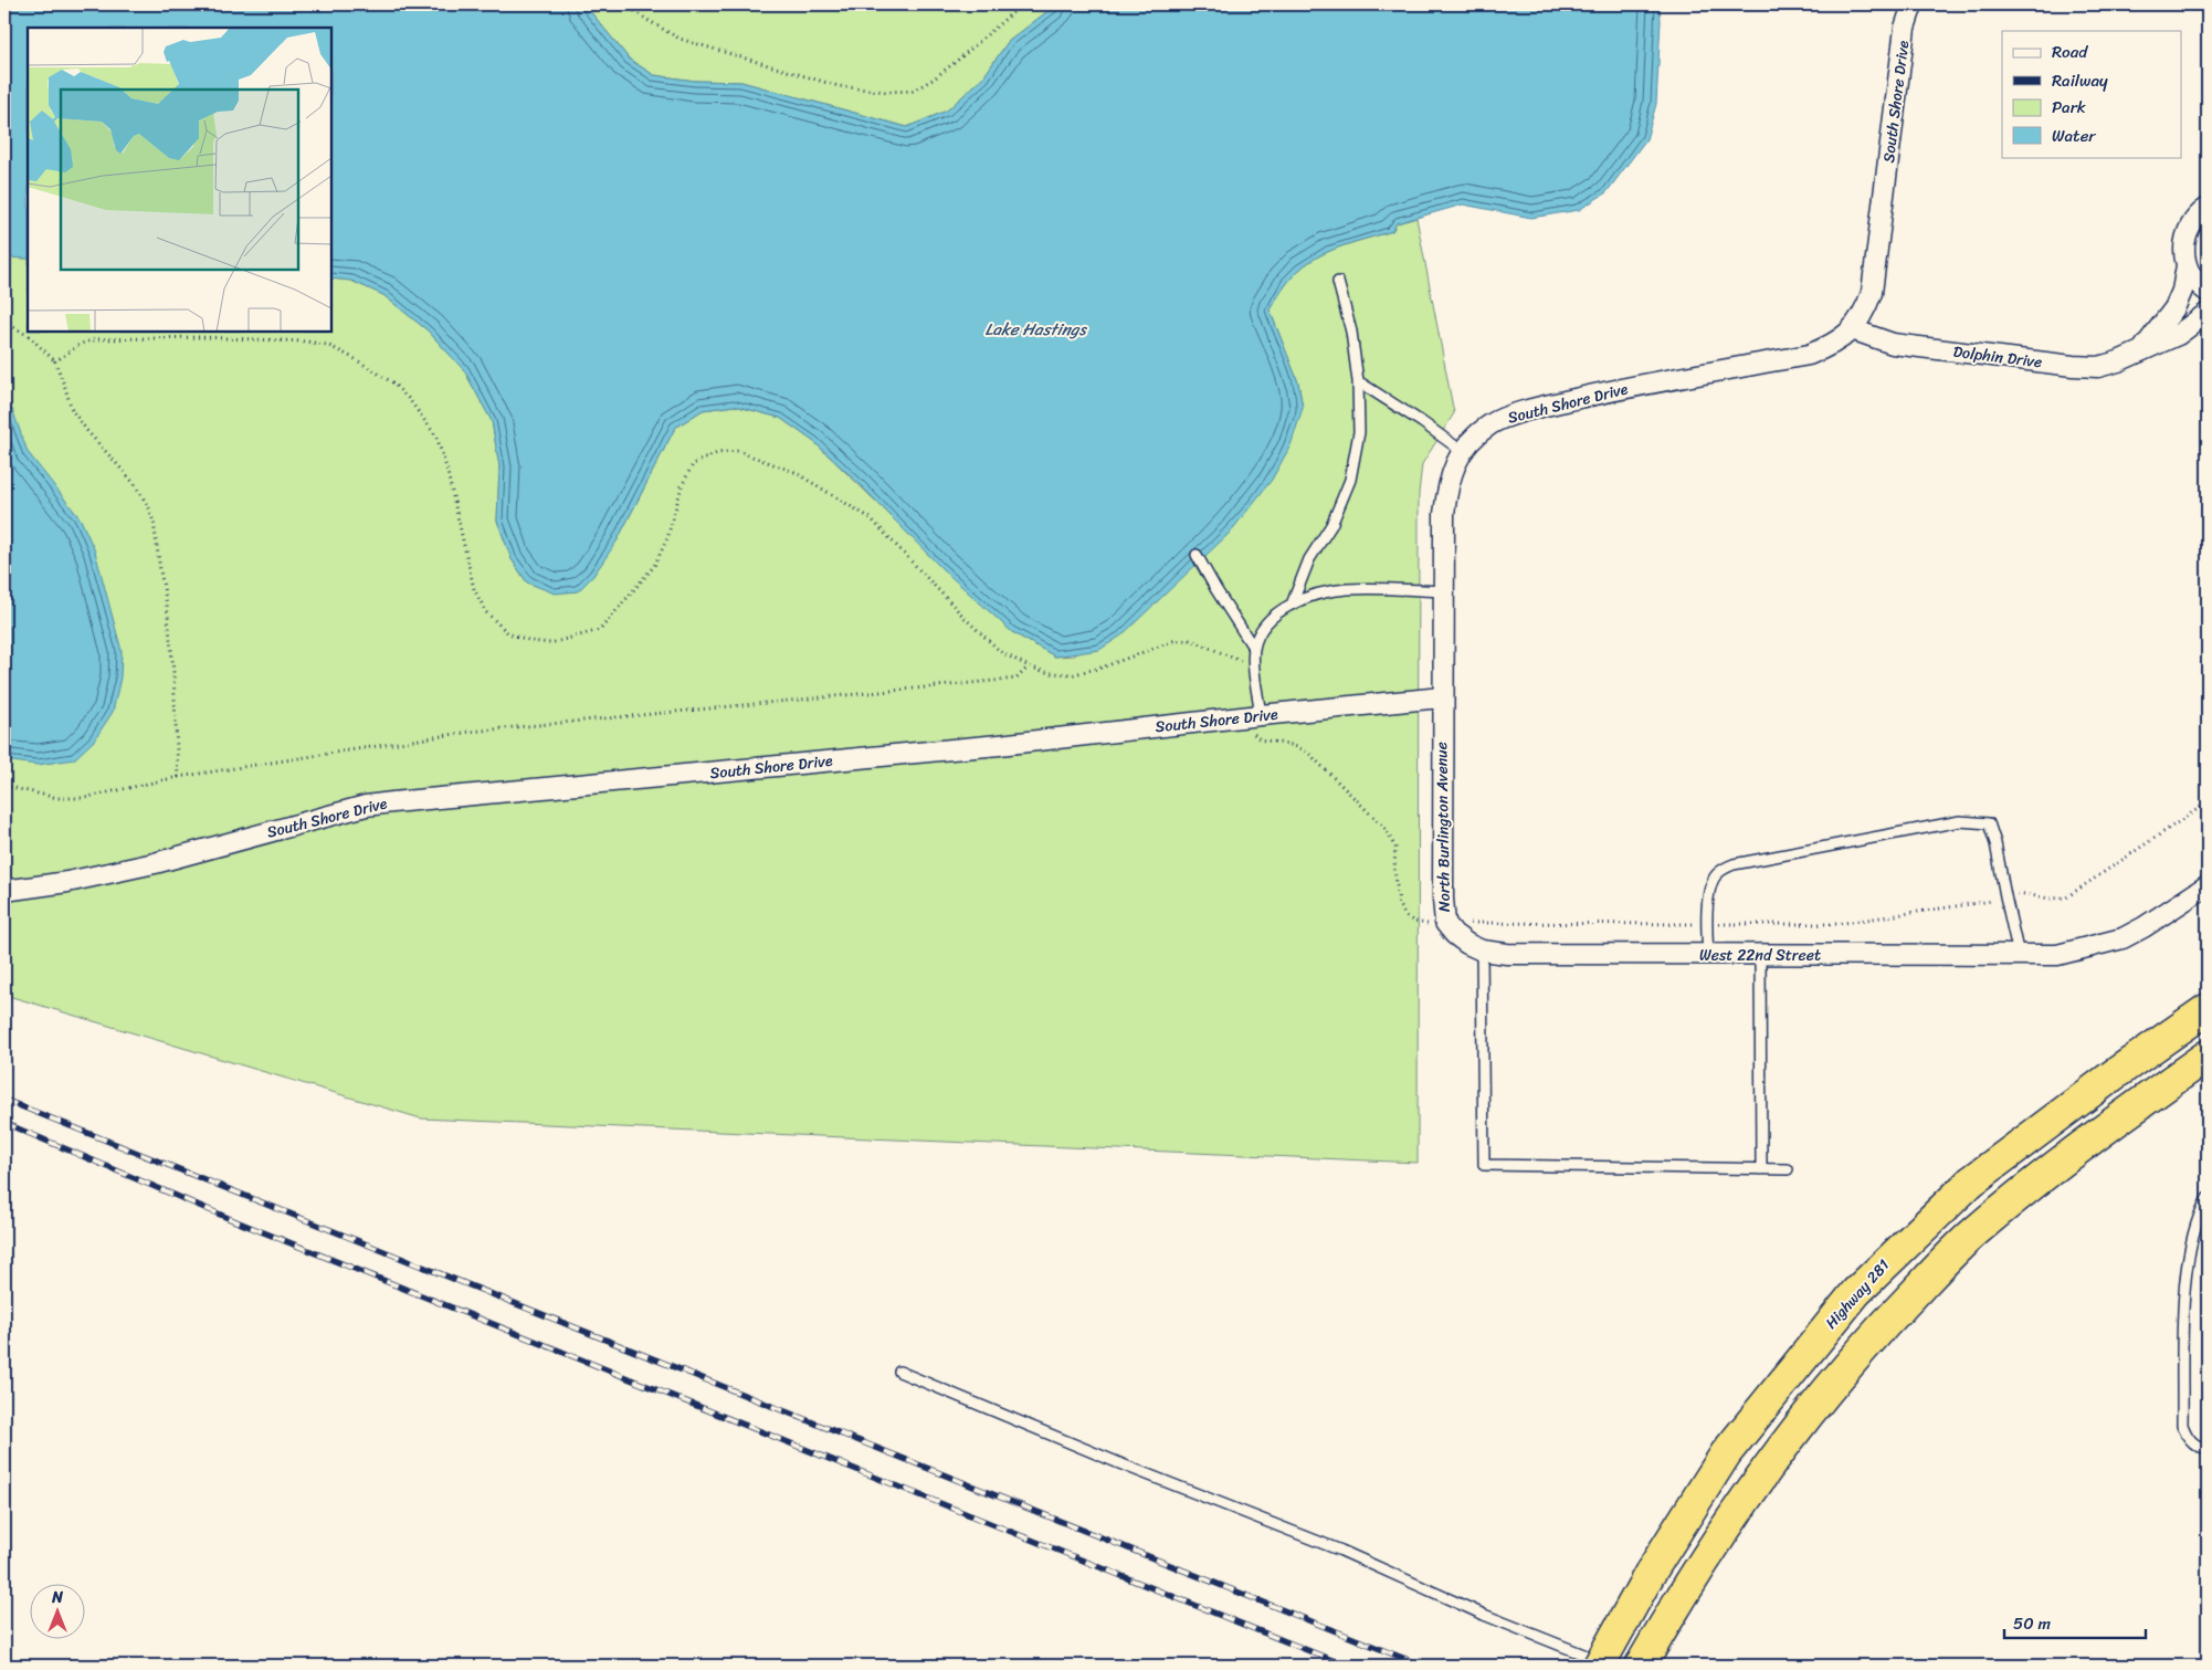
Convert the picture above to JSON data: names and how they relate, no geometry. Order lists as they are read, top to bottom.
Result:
{
  "streets": {
    "highway": ["Highway 281"],
    "street": [
      "South Shore Drive",
      "Dolphin Drive",
      "North Burlington Avenue",
      "West 22nd Street"
    ]
  },
  "crossings": [
    ["South Shore Drive", "Dolphin Drive"],
    ["South Shore Drive", "North Burlington Avenue"],
    ["North Burlington Avenue", "West 22nd Street"]
  ],
  "water": ["Lake Hastings"],
  "legend": [
    "Road",
    "Railway",
    "Park",
    "Water"
  ],
  "scale_bar": "50 m",
  "north": "top"
}
